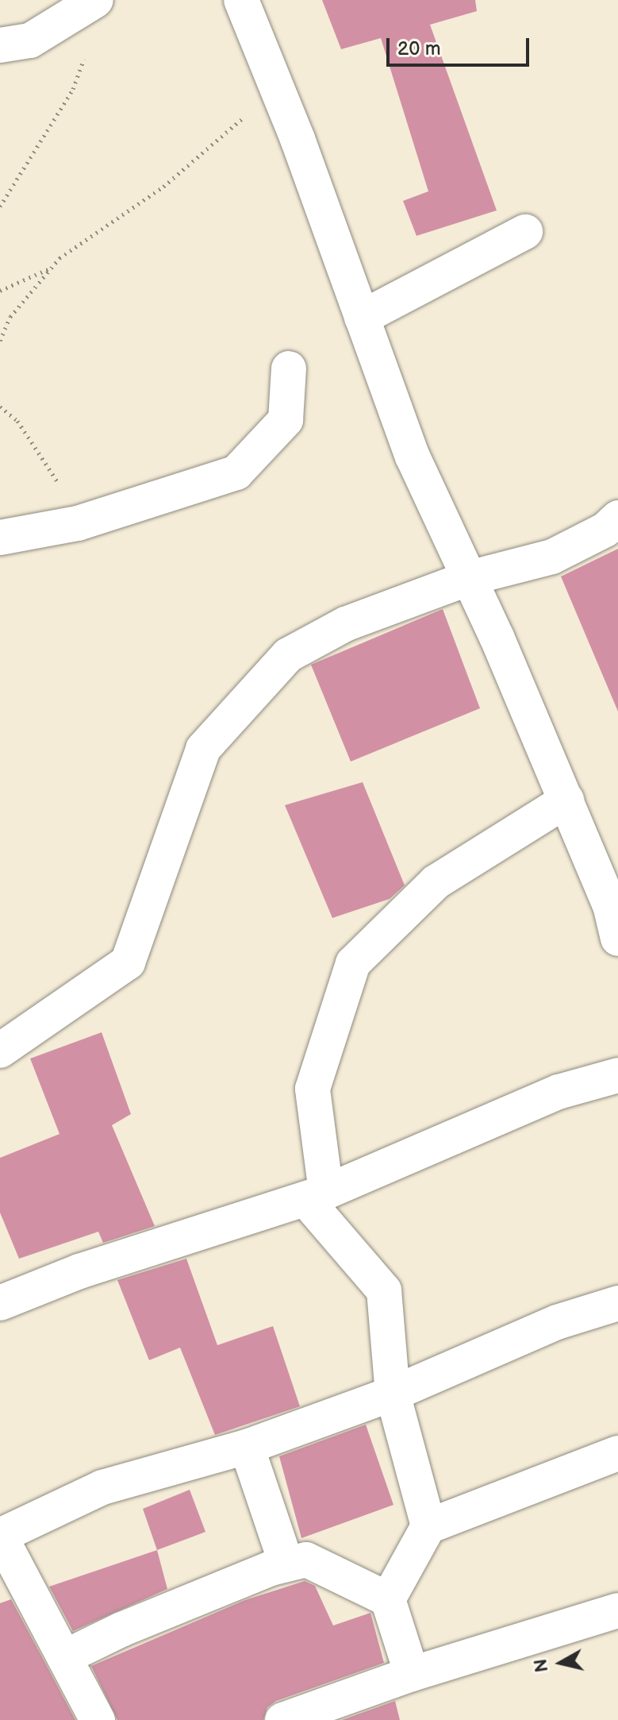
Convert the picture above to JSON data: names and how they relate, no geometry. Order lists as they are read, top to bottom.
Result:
{
  "scale_bar": "20 m",
  "north": "left"
}
